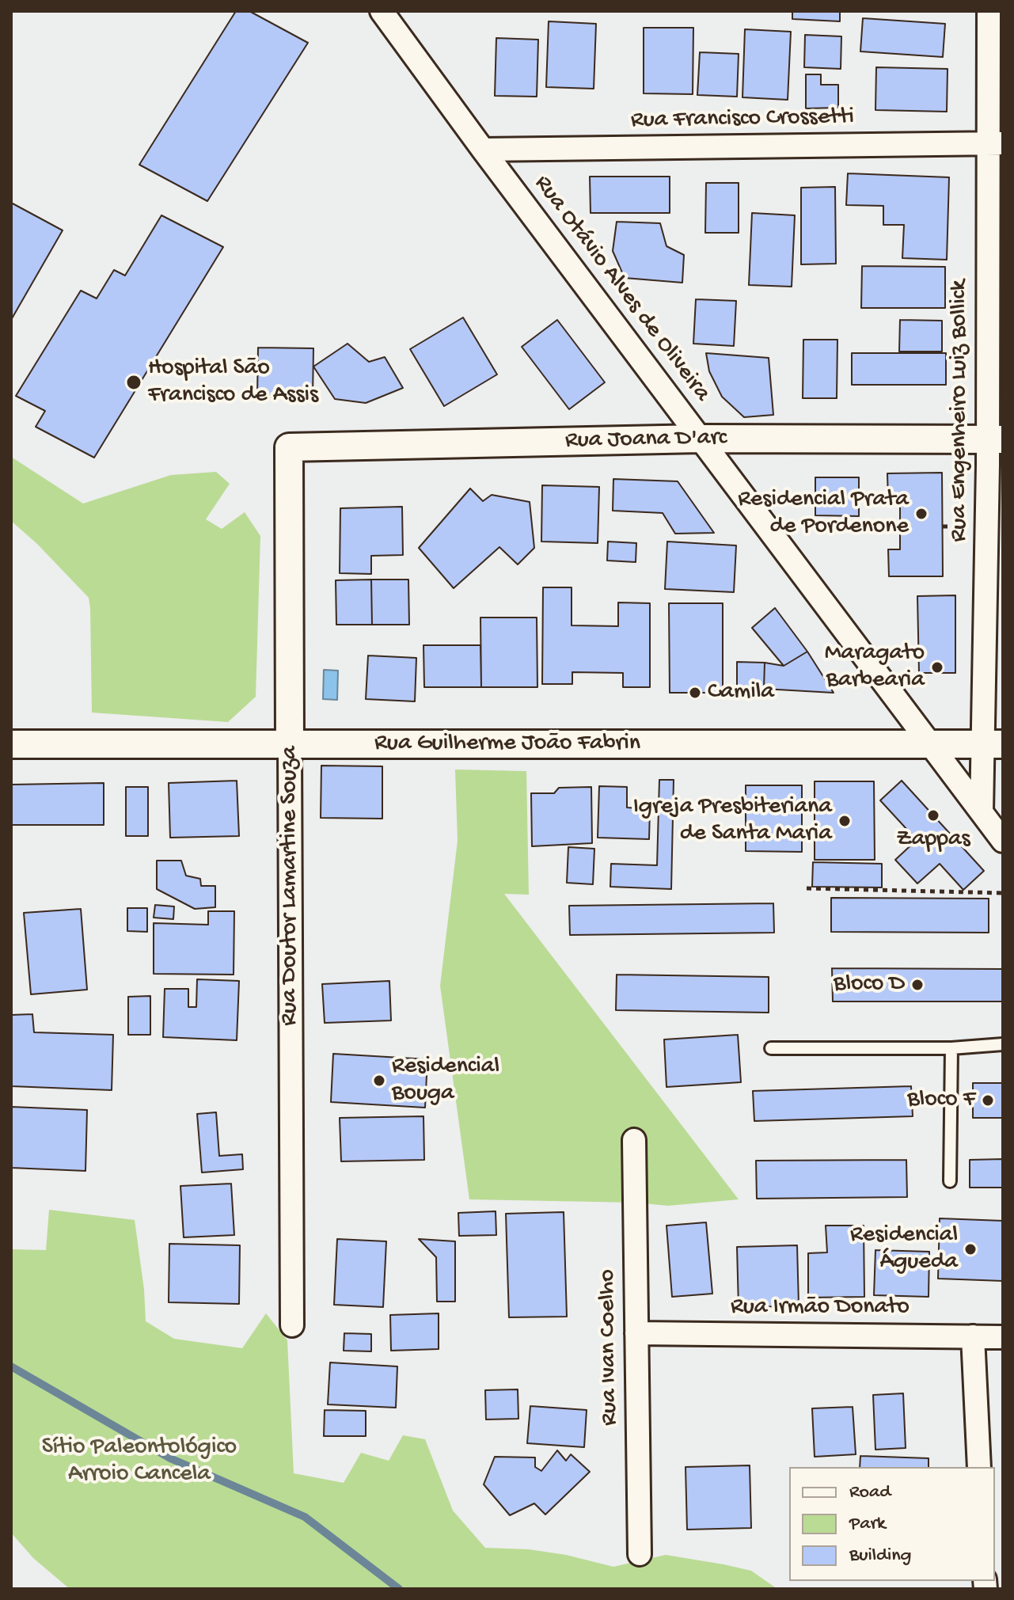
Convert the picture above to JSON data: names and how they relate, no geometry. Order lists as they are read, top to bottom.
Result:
{
  "streets": {
    "street": [
      "Rua Francisco Crossetti",
      "Rua Otávio Alves de Oliveira",
      "Rua Engenheiro Luiz Bollick",
      "Rua Joana D'arc",
      "Rua Guilherme João Fabrin",
      "Rua Doutor Lamartine Souza",
      "Rua Irmão Donato",
      "Rua Ivan Coelho"
    ]
  },
  "crossings": [
    ["Rua Francisco Crossetti", "Rua Otávio Alves de Oliveira"],
    ["Rua Francisco Crossetti", "Rua Engenheiro Luiz Bollick"],
    ["Rua Otávio Alves de Oliveira", "Rua Engenheiro Luiz Bollick"],
    ["Rua Otávio Alves de Oliveira", "Rua Joana D'arc"],
    ["Rua Otávio Alves de Oliveira", "Rua Guilherme João Fabrin"],
    ["Rua Engenheiro Luiz Bollick", "Rua Joana D'arc"],
    ["Rua Engenheiro Luiz Bollick", "Rua Guilherme João Fabrin"],
    ["Rua Joana D'arc", "Rua Doutor Lamartine Souza"],
    ["Rua Guilherme João Fabrin", "Rua Doutor Lamartine Souza"],
    ["Rua Irmão Donato", "Rua Ivan Coelho"]
  ],
  "parks": ["Sítio Paleontológico Arroio Cancela"],
  "places": [
    "Hospital São Francisco de Assis",
    "Residencial Prata de Pordenone",
    "Maragato Barbearia",
    "Camila",
    "Zappas",
    "Igreja Presbiteriana de Santa Maria",
    "Bloco D",
    "Residencial Bouga",
    "Bloco F",
    "Residencial Águeda"
  ],
  "legend": ["Road", "Park", "Building"]
}
